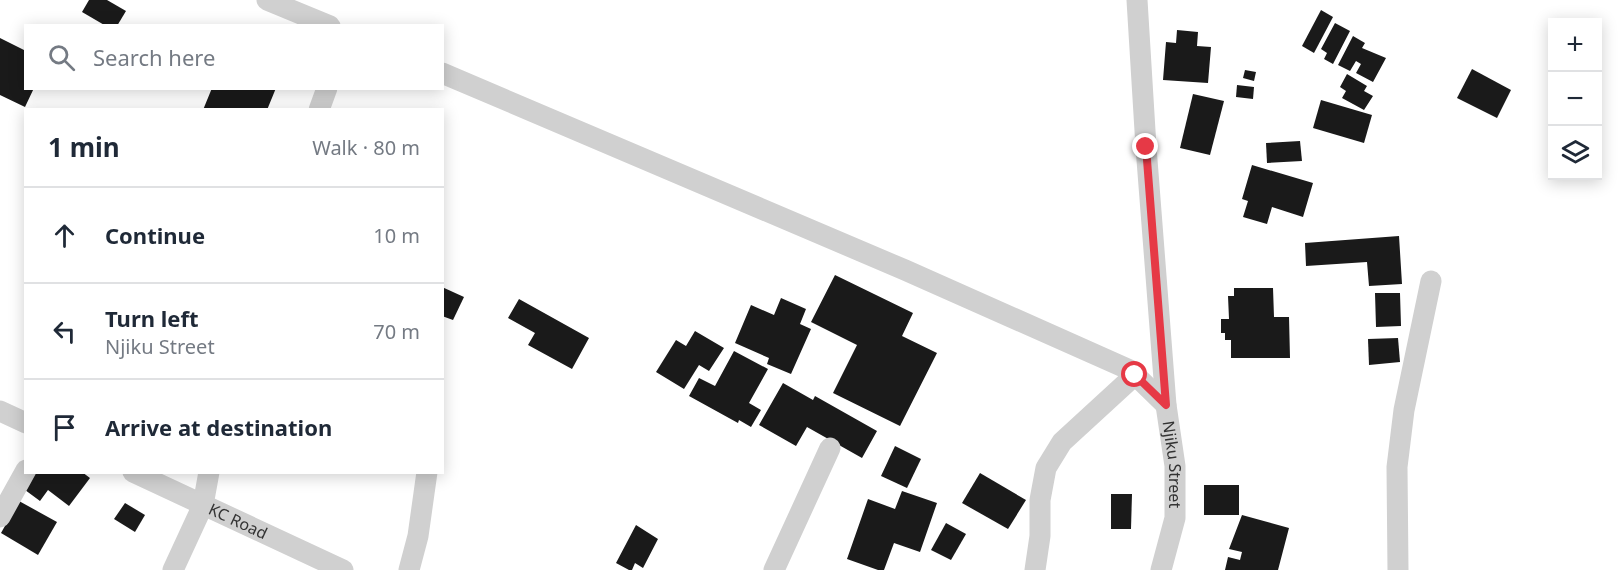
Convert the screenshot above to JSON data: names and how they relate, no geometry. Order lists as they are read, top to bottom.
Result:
{
  "streets": {
    "street": ["Njiku Street", "KC Road"]
  },
  "page": {
    "map_buttons": ["+", "−"],
    "search": "Search here",
    "heading": ["1 min", "Walk · 80 m"],
    "list": [
      ["Continue", "10 m"],
      ["Turn left", "Njiku Street", "70 m"],
      "Arrive at destination"
    ]
  }
}
